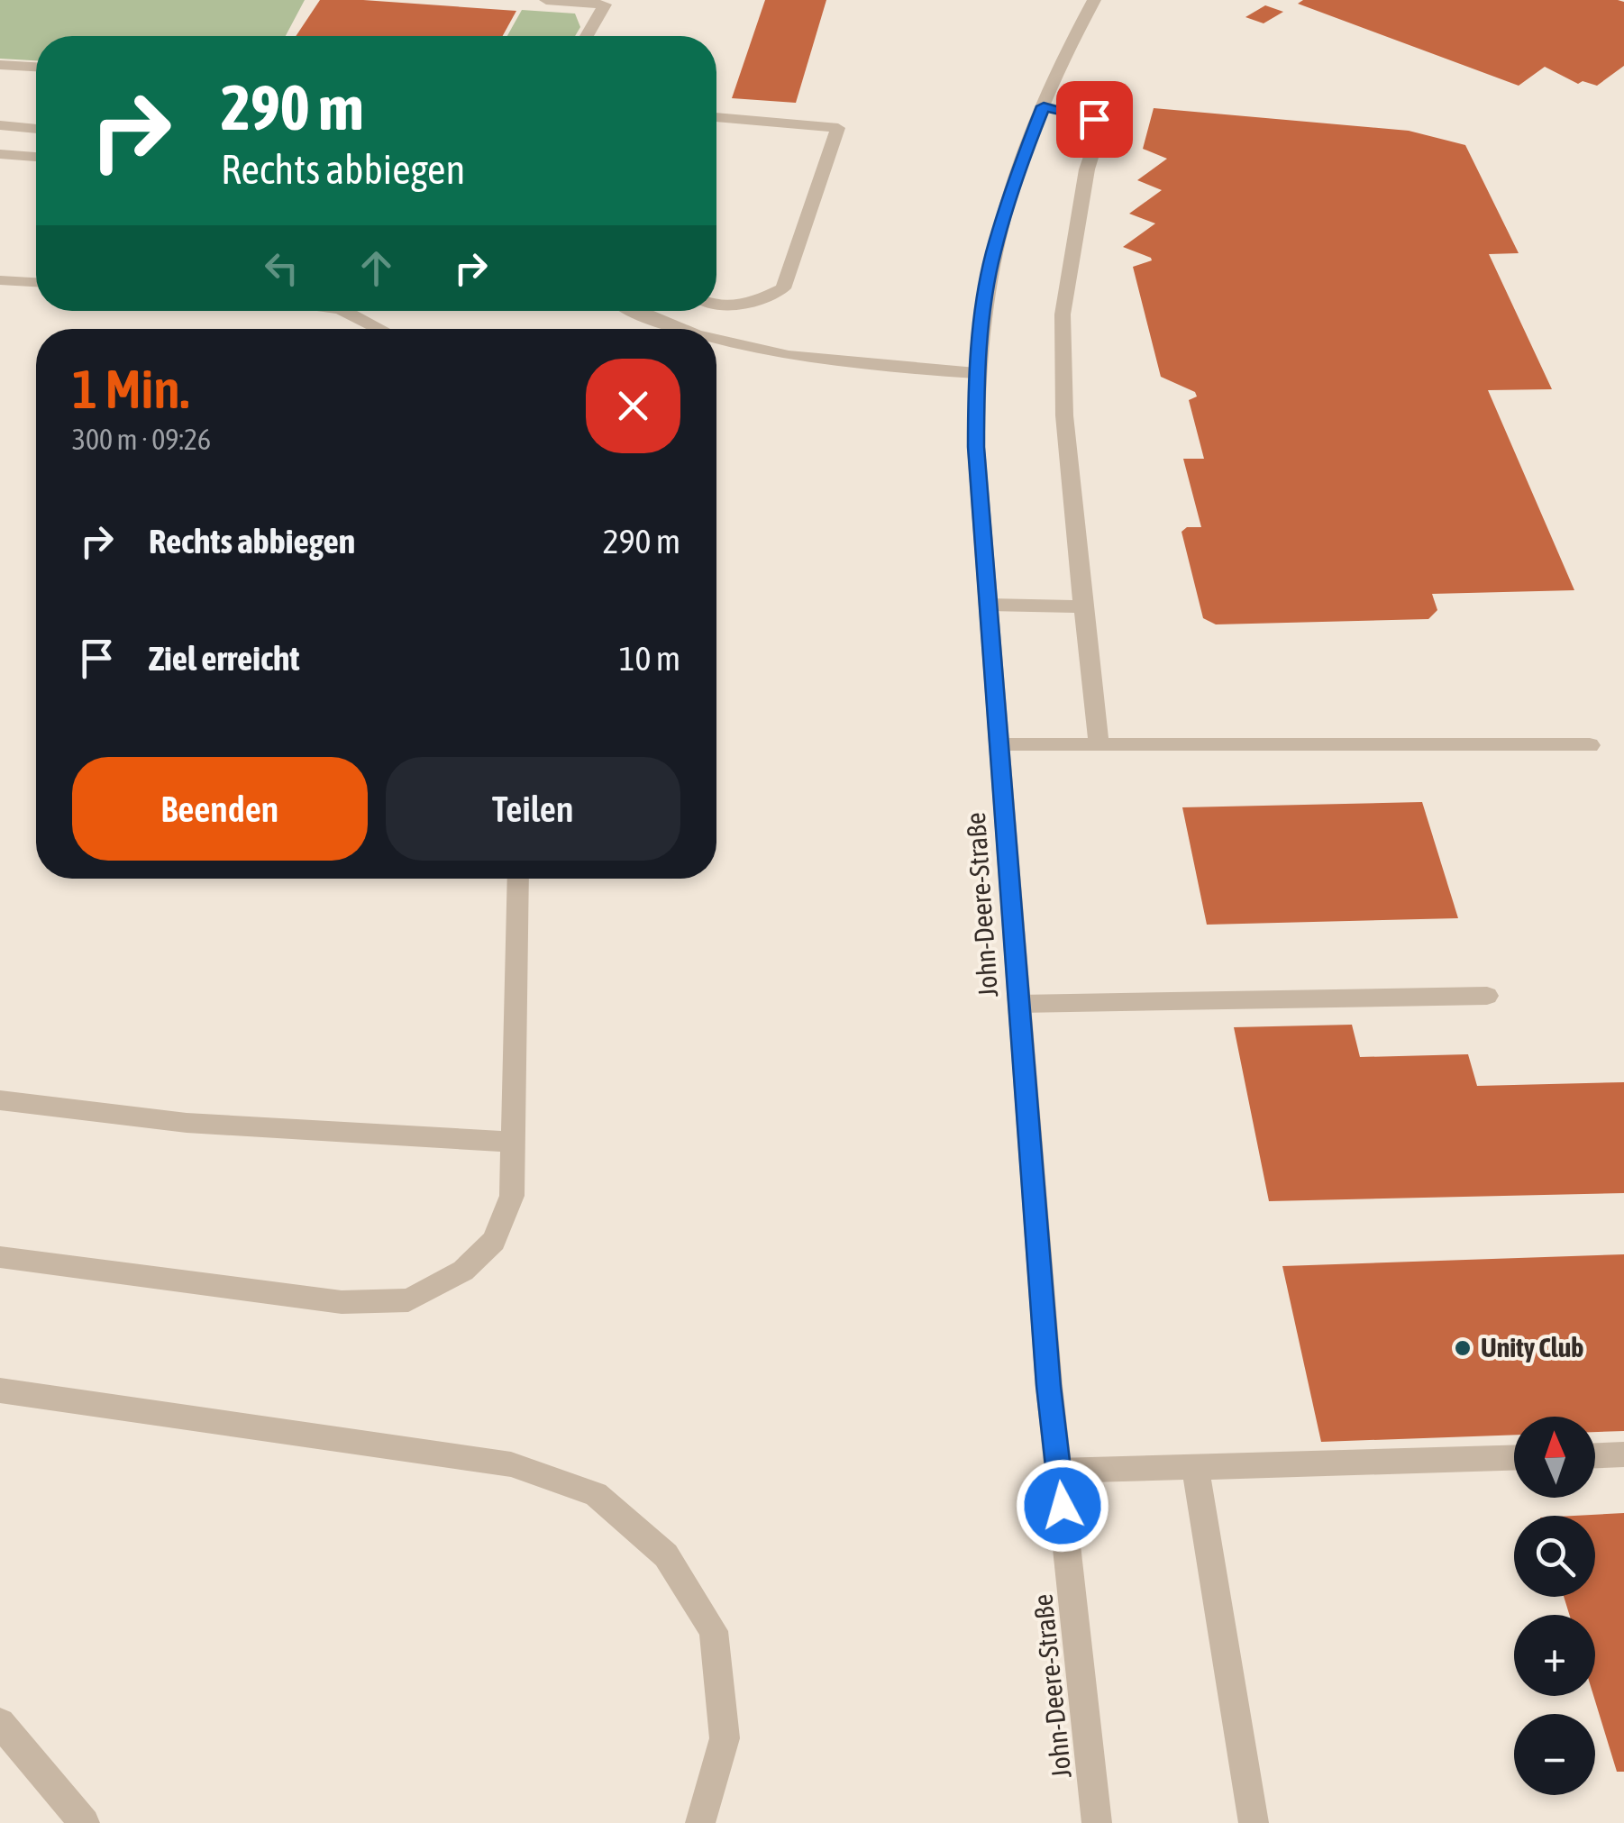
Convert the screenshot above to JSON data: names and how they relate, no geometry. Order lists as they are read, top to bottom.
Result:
{
  "streets": {
    "street": ["John-Deere-Straße"]
  },
  "places": ["Unity Club"],
  "north": "top",
  "page": {
    "turn": ["290 m", "Rechts abbiegen"],
    "heading": ["1 Min.", "300 m · 09:26"],
    "list": [
      {
        "name": "Rechts abbiegen",
        "value": "290 m"
      },
      {
        "name": "Ziel erreicht",
        "value": "10 m"
      }
    ],
    "buttons": ["Beenden", "Teilen"],
    "map_buttons": ["+", "−"]
  }
}
